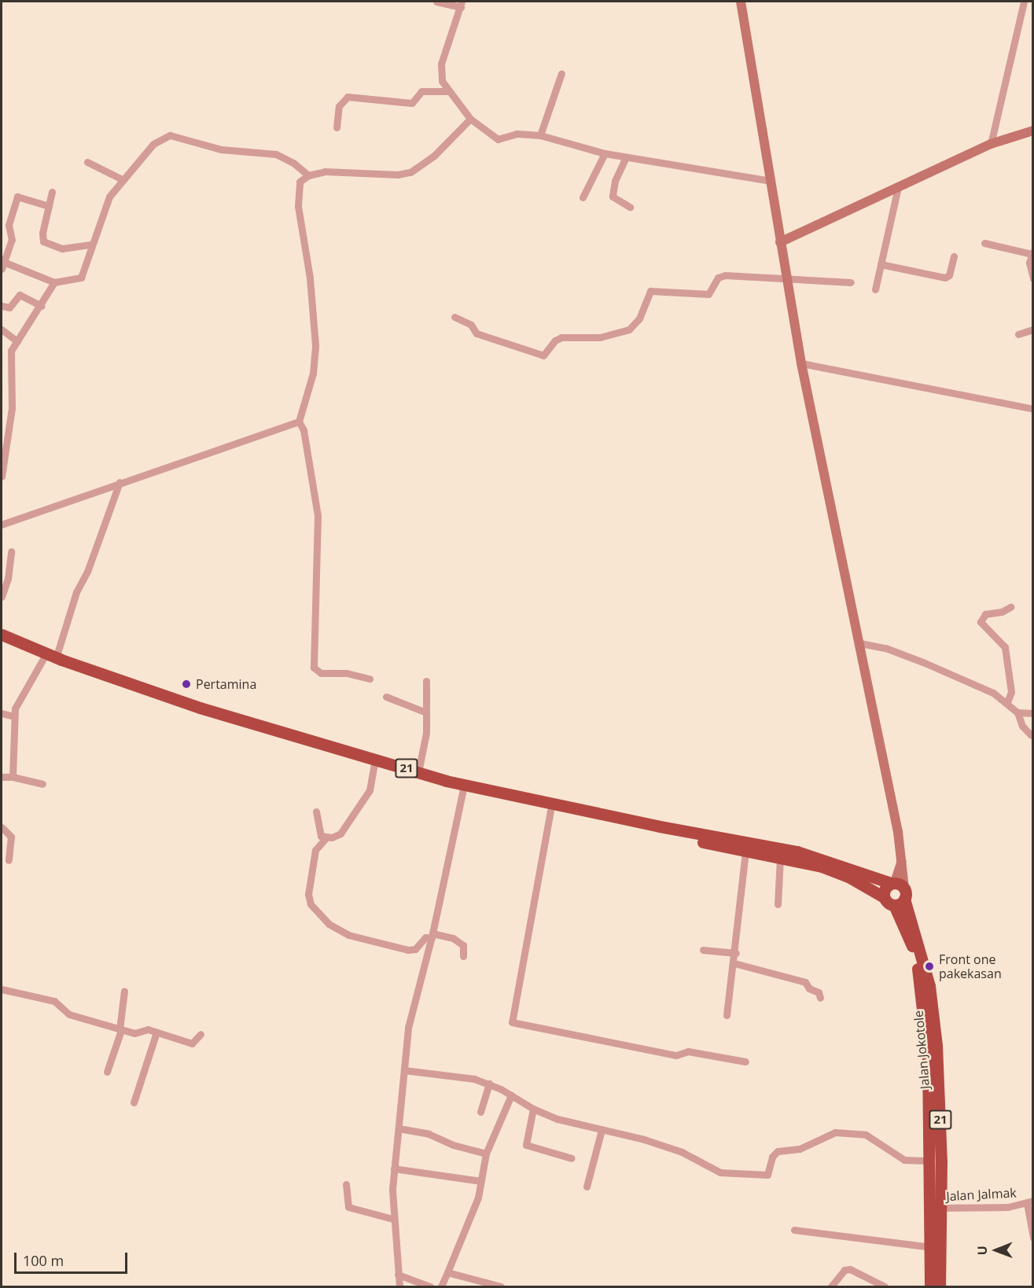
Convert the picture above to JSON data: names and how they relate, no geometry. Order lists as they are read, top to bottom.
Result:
{
  "streets": {
    "highway": ["21", "Jalan Jokotole"],
    "street": ["Jalan Jalmak"]
  },
  "crossings": [
    ["21", "Jalan Jokotole"],
    ["Jalan Jokotole", "Jalan Jalmak"]
  ],
  "places": ["Pertamina", "Front one pakekasan"],
  "scale_bar": "100 m",
  "north": "left"
}
